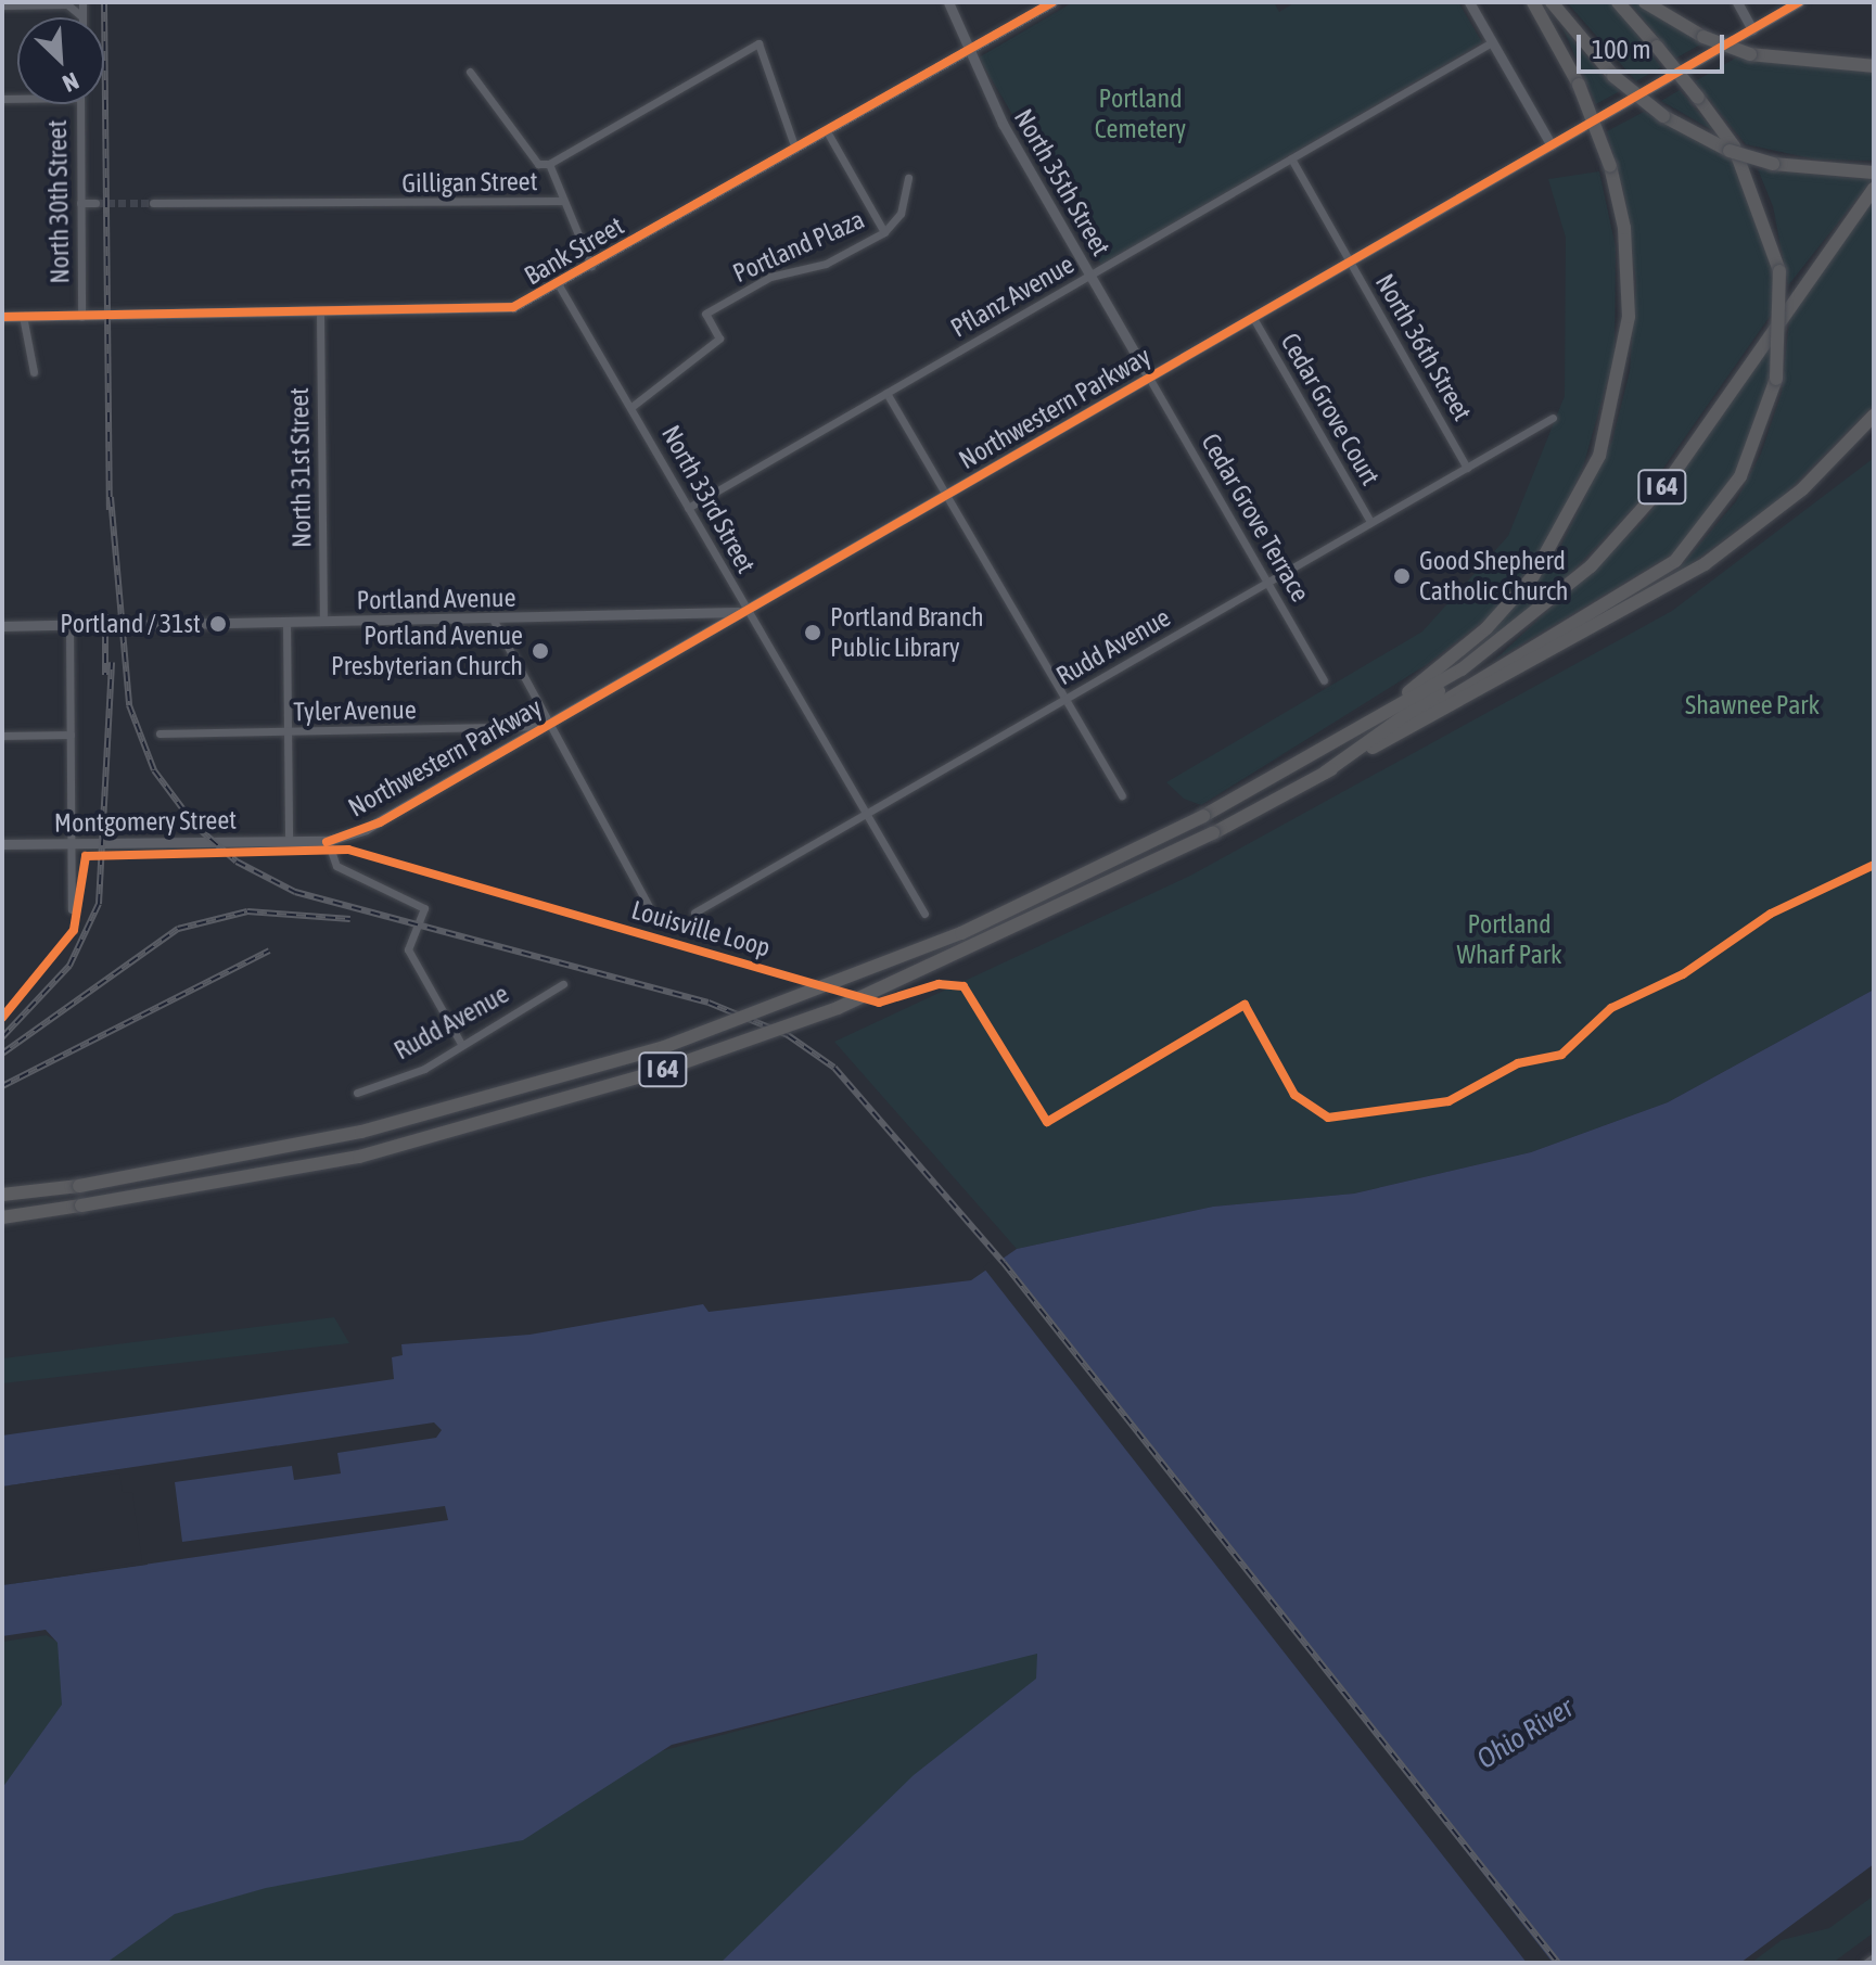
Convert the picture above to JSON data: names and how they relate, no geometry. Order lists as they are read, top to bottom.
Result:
{
  "streets": {
    "highway": ["I 64"],
    "street": [
      "Gilligan Street",
      "North 35th Street",
      "North 30th Street",
      "Portland Plaza",
      "Bank Street",
      "Pflanz Avenue",
      "North 36th Street",
      "Northwestern Parkway",
      "Cedar Grove Court",
      "North 31st Street",
      "North 33rd Street",
      "Cedar Grove Terrace",
      "Portland Avenue",
      "Rudd Avenue",
      "Tyler Avenue",
      "Montgomery Street"
    ],
    "cycle path": ["Louisville Loop"]
  },
  "crossings": [
    ["Gilligan Street", "Bank Street"],
    ["North 35th Street", "Bank Street"],
    ["North 35th Street", "Pflanz Avenue"],
    ["North 35th Street", "Northwestern Parkway"],
    ["North 35th Street", "Cedar Grove Terrace"],
    ["North 30th Street", "Bank Street"],
    ["Portland Plaza", "Bank Street"],
    ["Portland Plaza", "North 33rd Street"],
    ["Bank Street", "North 31st Street"],
    ["Bank Street", "North 33rd Street"],
    ["Pflanz Avenue", "North 36th Street"],
    ["Pflanz Avenue", "North 33rd Street"],
    ["North 36th Street", "Northwestern Parkway"],
    ["North 36th Street", "Rudd Avenue"],
    ["Northwestern Parkway", "Cedar Grove Court"],
    ["Northwestern Parkway", "North 33rd Street"],
    ["Northwestern Parkway", "Cedar Grove Terrace"],
    ["Northwestern Parkway", "Portland Avenue"],
    ["Northwestern Parkway", "Tyler Avenue"],
    ["Northwestern Parkway", "Montgomery Street"],
    ["Cedar Grove Court", "Rudd Avenue"],
    ["North 31st Street", "Portland Avenue"],
    ["North 33rd Street", "Portland Avenue"],
    ["North 33rd Street", "Rudd Avenue"],
    ["Cedar Grove Terrace", "Rudd Avenue"]
  ],
  "water": ["Ohio River"],
  "parks": ["Portland Cemetery", "Shawnee Park", "Portland Wharf Park"],
  "places": [
    "Good Shepherd Catholic Church",
    "Portland / 31st",
    "Portland Branch Public Library",
    "Portland Avenue Presbyterian Church"
  ],
  "scale_bar": "100 m",
  "north": "bottom right"
}
